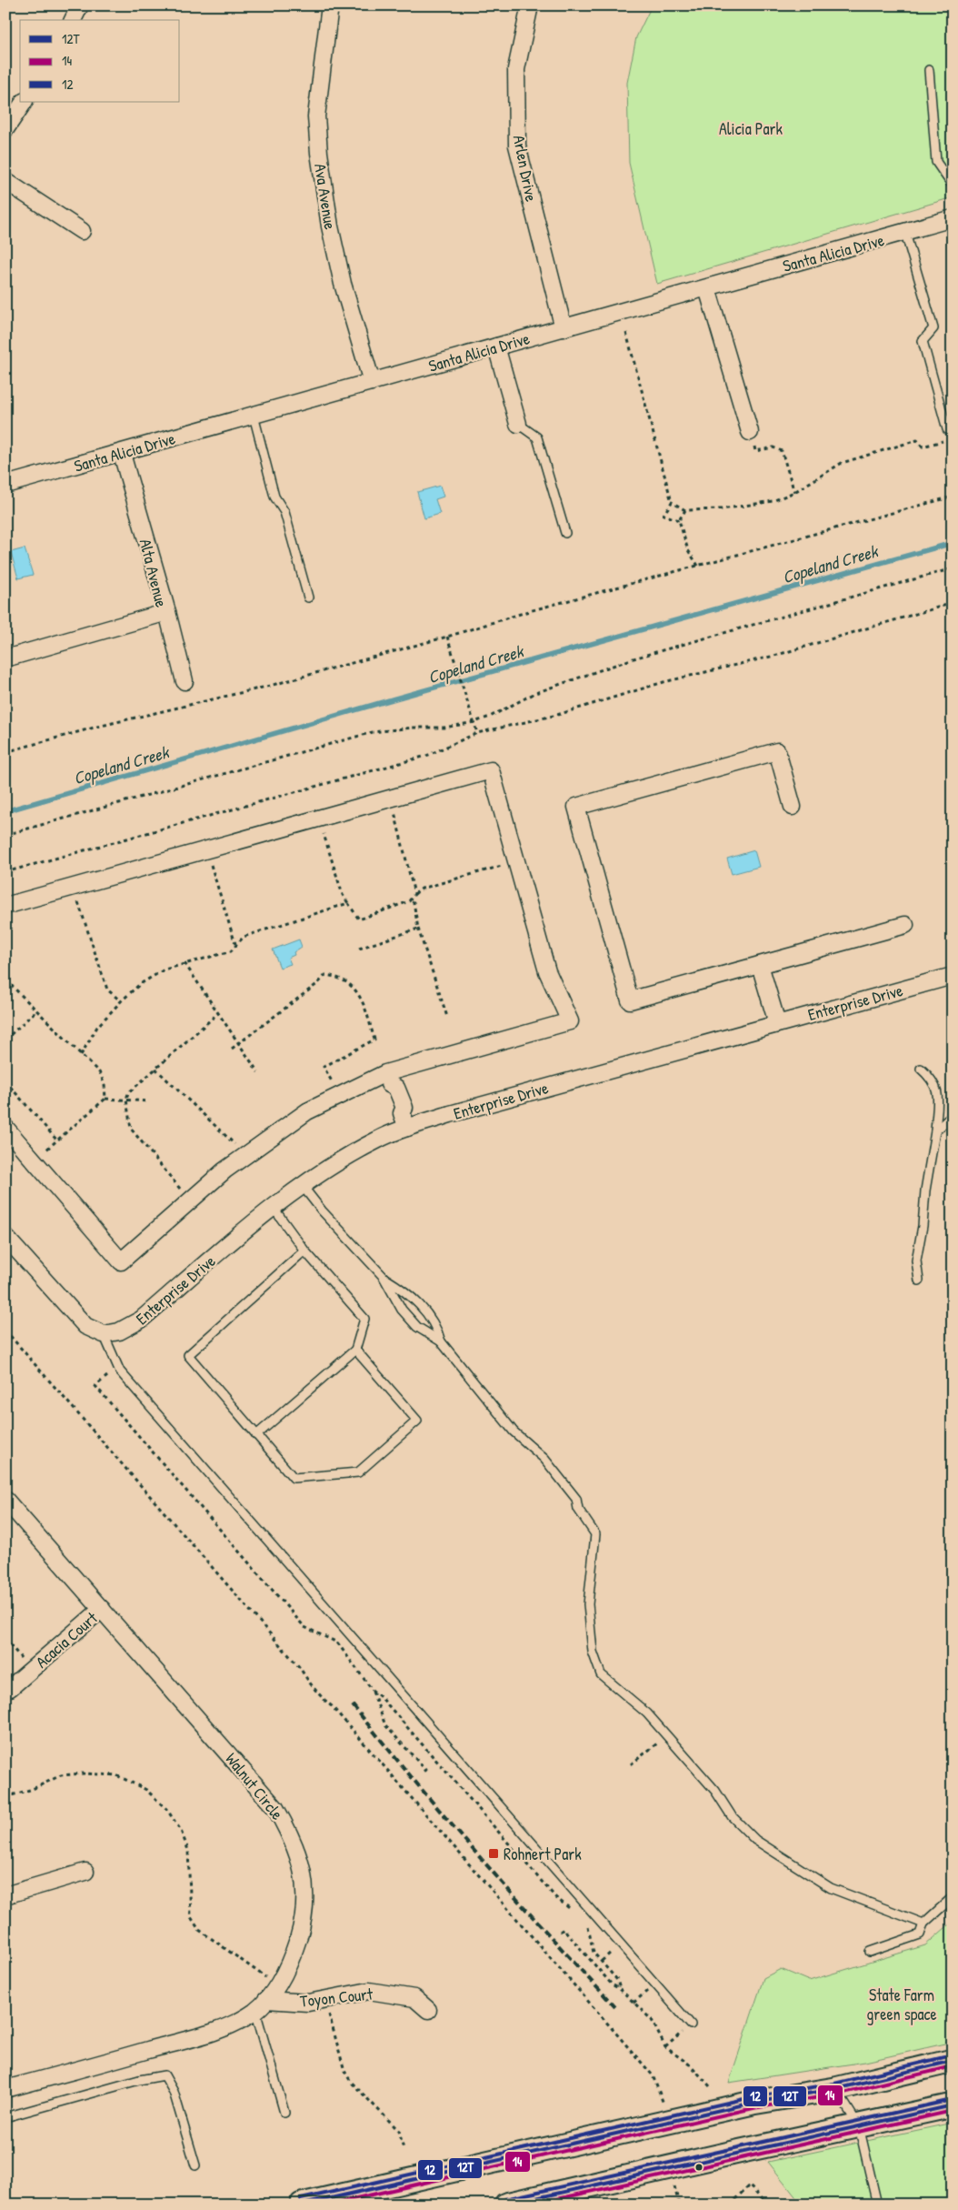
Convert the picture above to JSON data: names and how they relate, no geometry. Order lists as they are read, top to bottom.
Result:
{
  "streets": {
    "street": [
      "Arlen Drive",
      "Ava Avenue",
      "Santa Alicia Drive",
      "Alta Avenue",
      "Enterprise Drive",
      "Acacia Court",
      "Walnut Circle",
      "Toyon Court"
    ]
  },
  "crossings": [
    ["Arlen Drive", "Santa Alicia Drive"],
    ["Ava Avenue", "Santa Alicia Drive"],
    ["Santa Alicia Drive", "Alta Avenue"],
    ["Acacia Court", "Walnut Circle"],
    ["Walnut Circle", "Toyon Court"]
  ],
  "water": ["Copeland Creek"],
  "parks": ["Alicia Park", "State Farm green space"],
  "places": {
    "transit": ["Rohnert Park"]
  },
  "lines": ["transit line 12", "transit line 12T", "transit line 14"],
  "legend": ["12T", "14", "12"]
}
